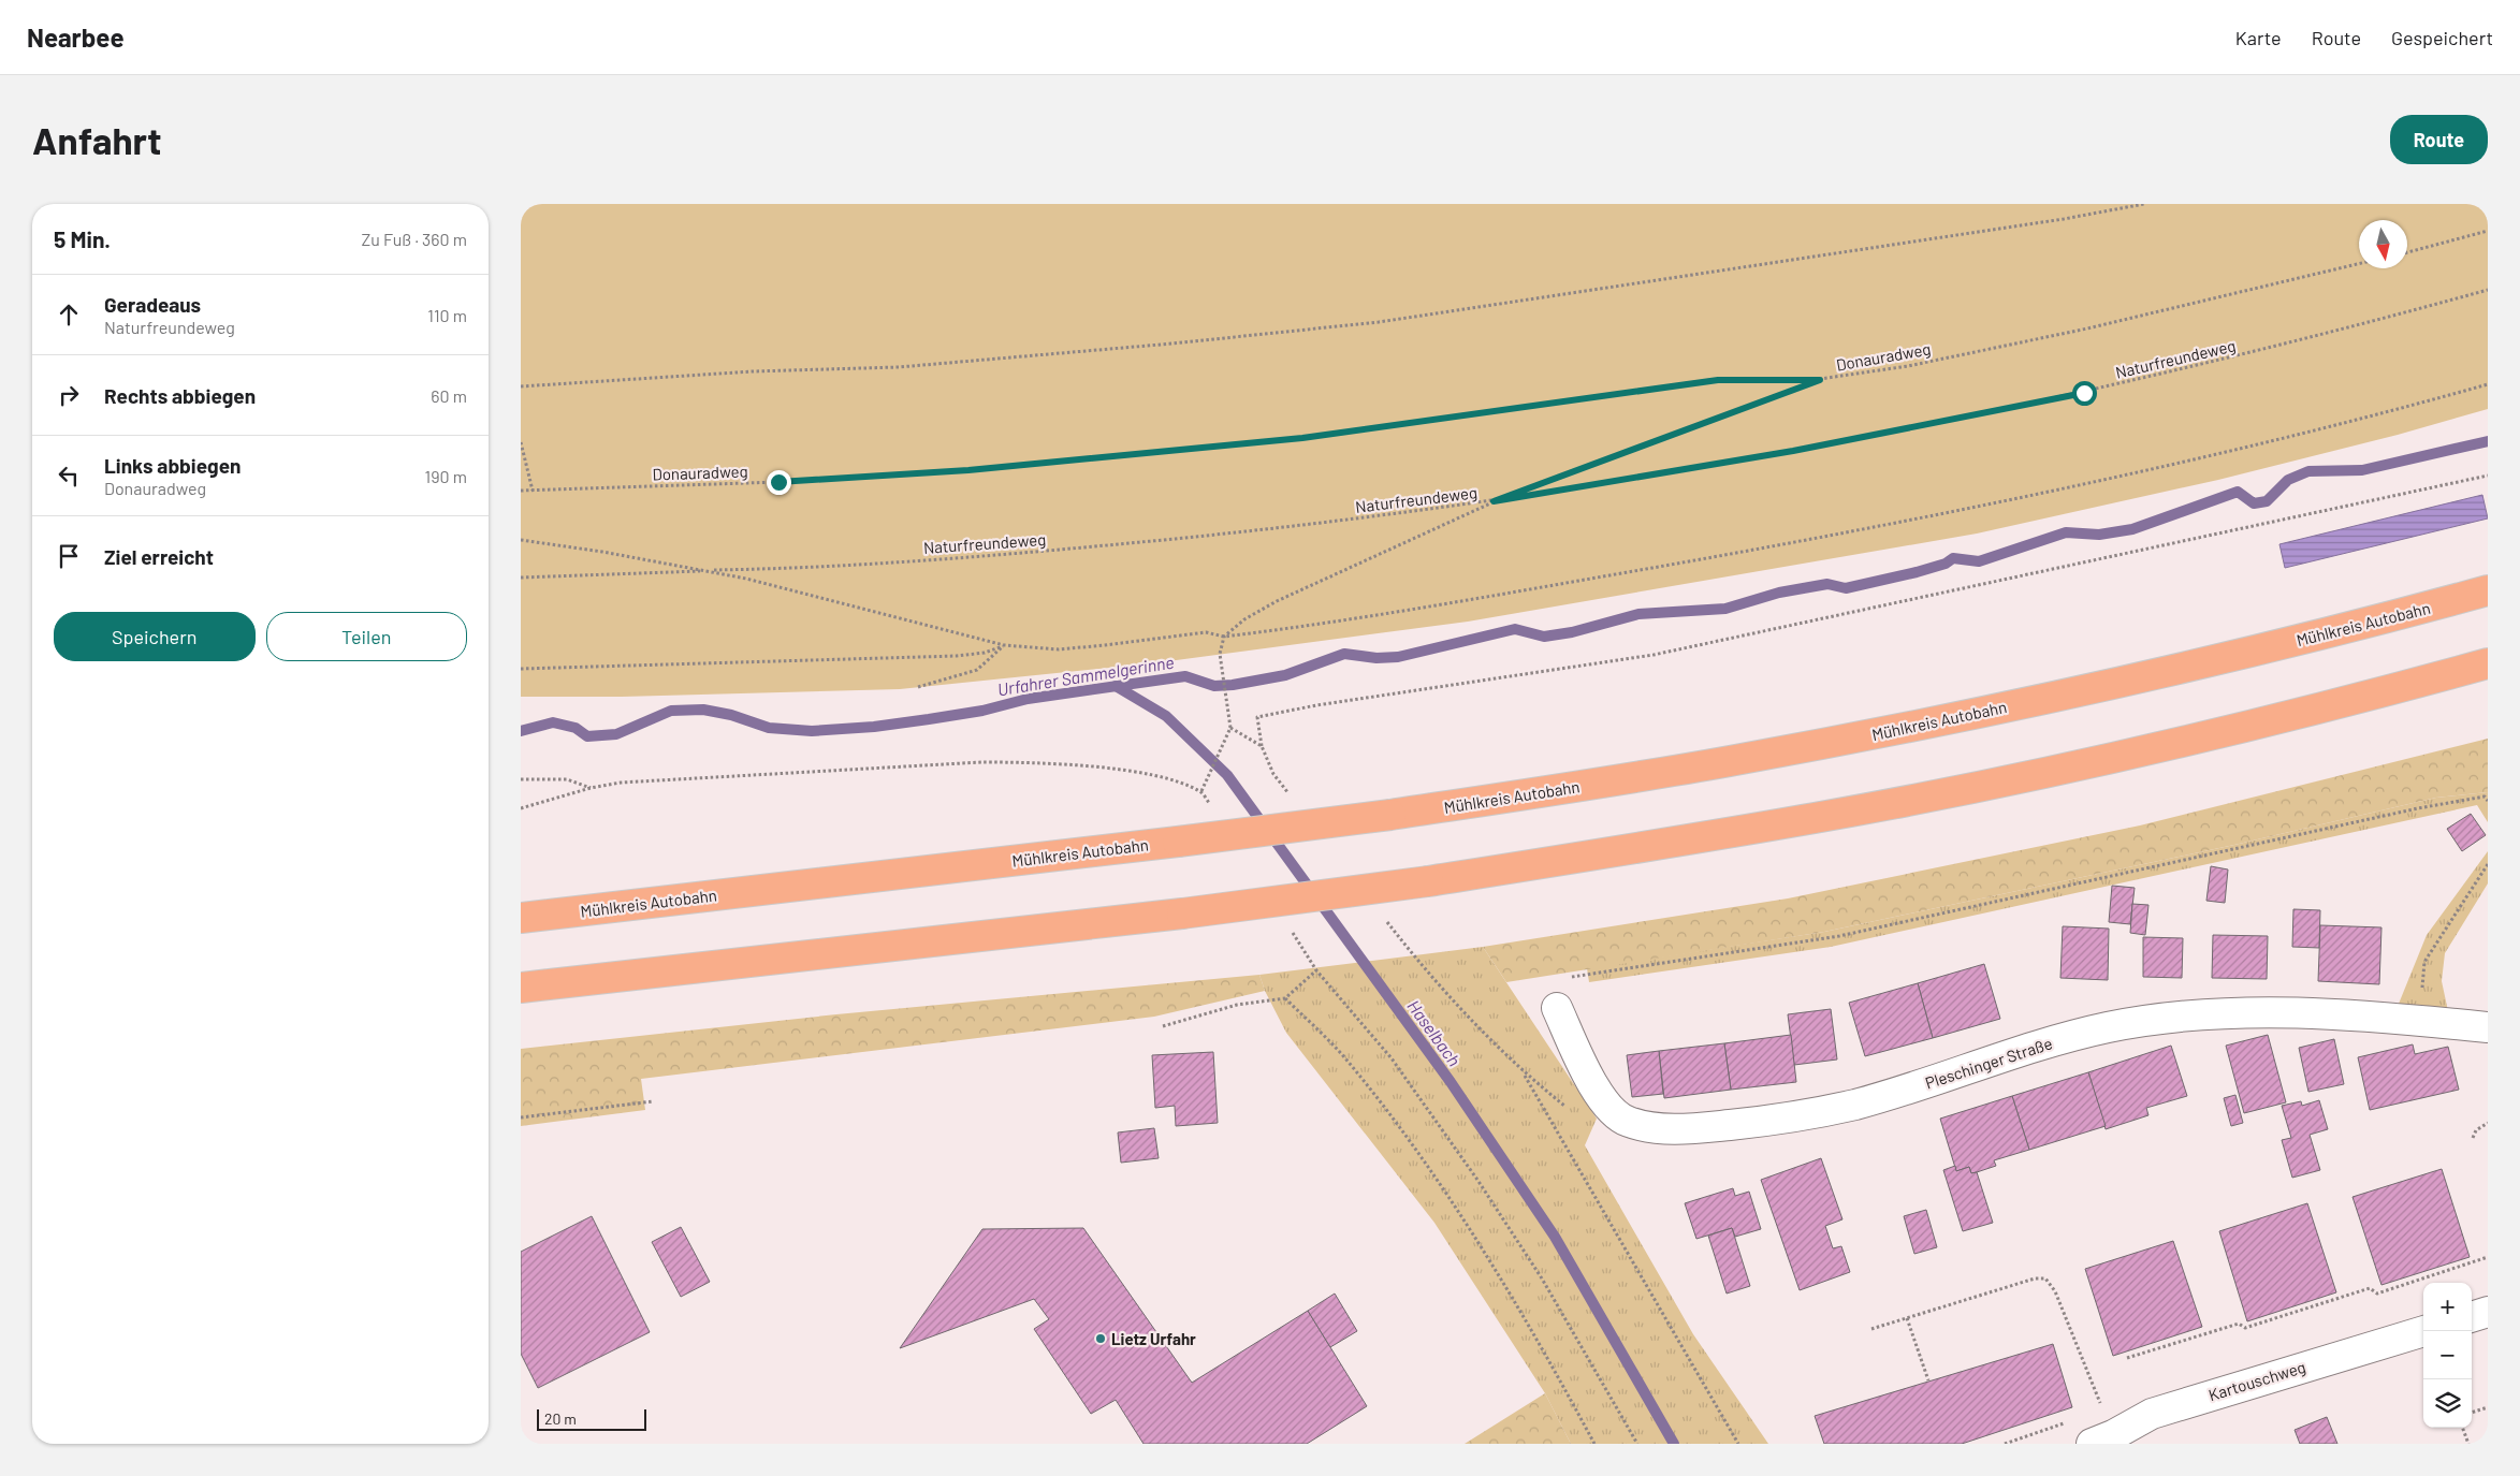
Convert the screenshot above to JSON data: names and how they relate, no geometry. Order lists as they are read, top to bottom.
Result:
{
  "streets": {
    "highway": ["Mühlkreis Autobahn"],
    "street": ["Pleschinger Straße", "Kartouschweg"],
    "path": ["Donauradweg", "Naturfreundeweg"]
  },
  "water": ["Urfahrer Sammelgerinne", "Haselbach"],
  "places": ["Lietz Urfahr"],
  "scale_bar": "20 m",
  "north": "bottom",
  "page": {
    "header": "Nearbee",
    "nav": ["Karte", "Route", "Gespeichert"],
    "buttons": [
      "Route",
      ["Speichern", "Teilen"]
    ],
    "title": "Anfahrt",
    "heading": ["5 Min.", "Zu Fuß · 360 m"],
    "list": [
      ["Geradeaus", "Naturfreundeweg", "110 m"],
      ["Rechts abbiegen", "60 m"],
      ["Links abbiegen", "Donauradweg", "190 m"],
      "Ziel erreicht"
    ],
    "map_buttons": ["+", "−"],
    "scale": "20 m"
  }
}
